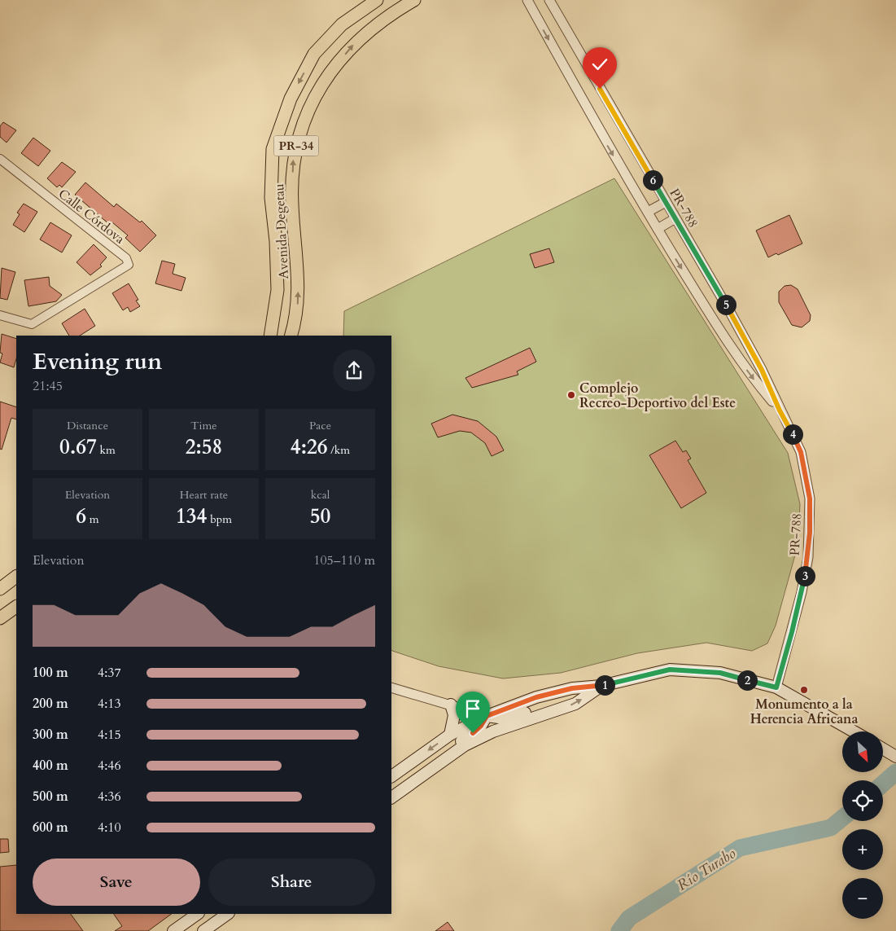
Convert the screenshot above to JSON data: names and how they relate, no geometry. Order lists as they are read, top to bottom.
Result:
{
  "streets": {
    "main road": ["PR-34", "Avenida Degetau"],
    "street": ["PR-788", "Calle Córdova"]
  },
  "water": ["Río Turabo"],
  "places": ["Complejo Recreo-Deportivo del Este", "Monumento a la Herencia Africana"],
  "north": "bottom right",
  "page": {
    "pins": [
      "6",
      "5",
      "4",
      "3",
      "2",
      "1"
    ],
    "heading": ["Evening run", "21:45"],
    "stats": [
      ["Distance", "0.67 km"],
      ["Time", "2:58"],
      ["Pace", "4:26 /km"],
      ["Elevation", "6 m"],
      ["Heart rate", "134 bpm"],
      ["kcal", "50"]
    ],
    "chart": ["Elevation", "105–110 m"],
    "list": [
      {
        "name": "100 m",
        "note": "4:37"
      },
      {
        "name": "200 m",
        "note": "4:13"
      },
      {
        "name": "300 m",
        "note": "4:15"
      },
      {
        "name": "400 m",
        "note": "4:46"
      },
      {
        "name": "500 m",
        "note": "4:36"
      },
      {
        "name": "600 m",
        "note": "4:10"
      }
    ],
    "map_buttons": ["+", "−"],
    "buttons": ["Save", "Share"]
  }
}
